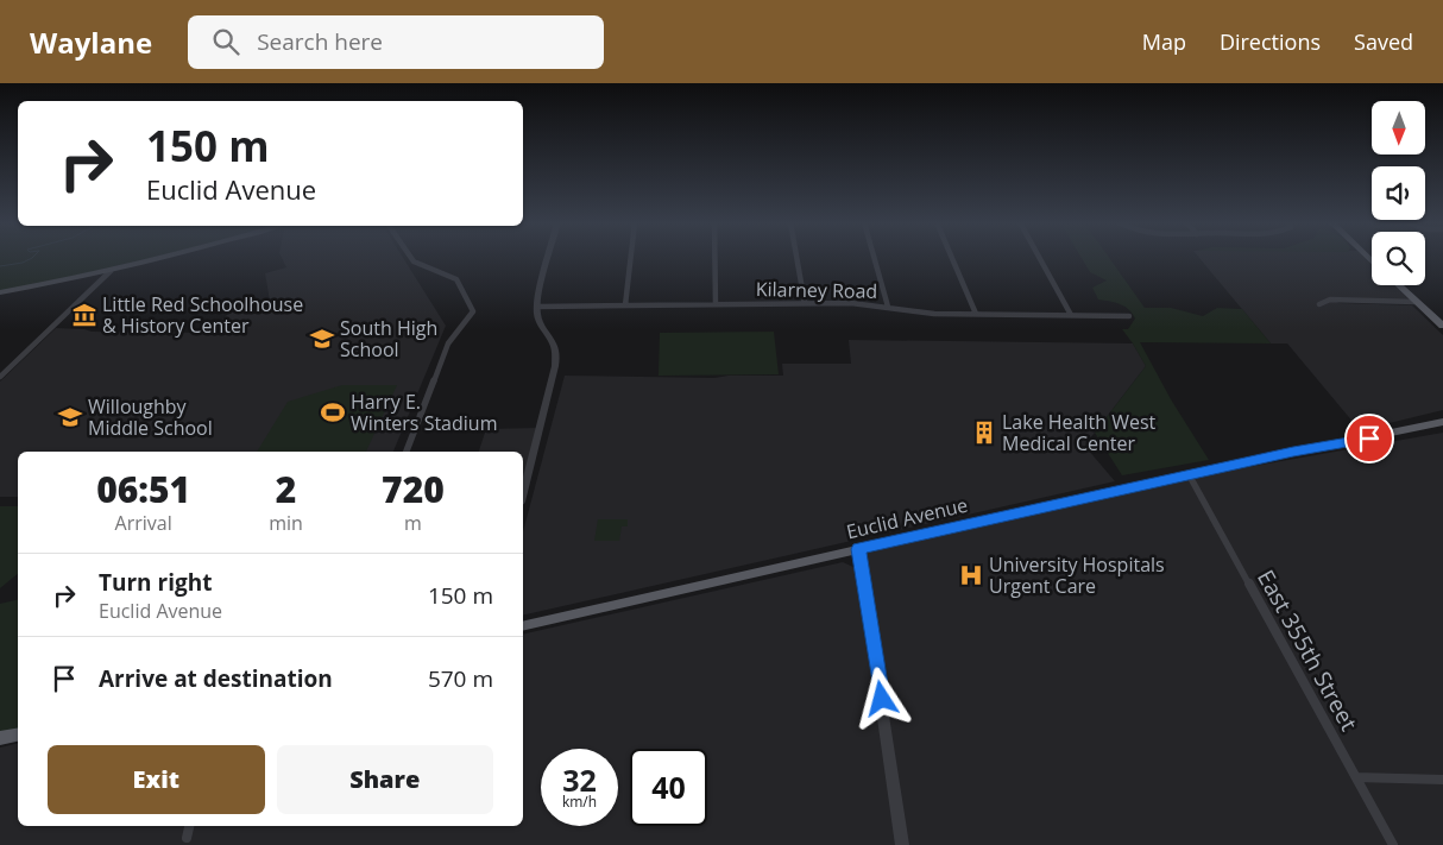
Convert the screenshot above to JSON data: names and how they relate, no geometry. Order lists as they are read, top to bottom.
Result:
{
  "streets": {
    "main road": ["Euclid Avenue"],
    "street": ["Kilarney Road", "East 355th Street"]
  },
  "crossings": [
    ["Euclid Avenue", "East 355th Street"]
  ],
  "places": {
    "museum": ["Little Red Schoolhouse & History Center"],
    "school or university": ["South High School", "Willoughby Middle School"],
    "sports": ["Harry E. Winters Stadium"],
    "building": ["Lake Health West Medical Center"],
    "hospital": ["University Hospitals Urgent Care"]
  },
  "north": "bottom",
  "page": {
    "header": "Waylane",
    "search": "Search here",
    "nav": ["Map", "Directions", "Saved"],
    "turn": ["150 m", "Euclid Avenue"],
    "eta": [
      "06:51",
      "Arrival",
      "2",
      "min",
      "720",
      "m"
    ],
    "list": [
      {
        "name": "Turn right",
        "note": "Euclid Avenue",
        "value": "150 m"
      },
      {
        "name": "Arrive at destination",
        "value": "570 m"
      }
    ],
    "buttons": ["Exit", "Share"],
    "speed": "32 km/h",
    "limit": "40"
  }
}
